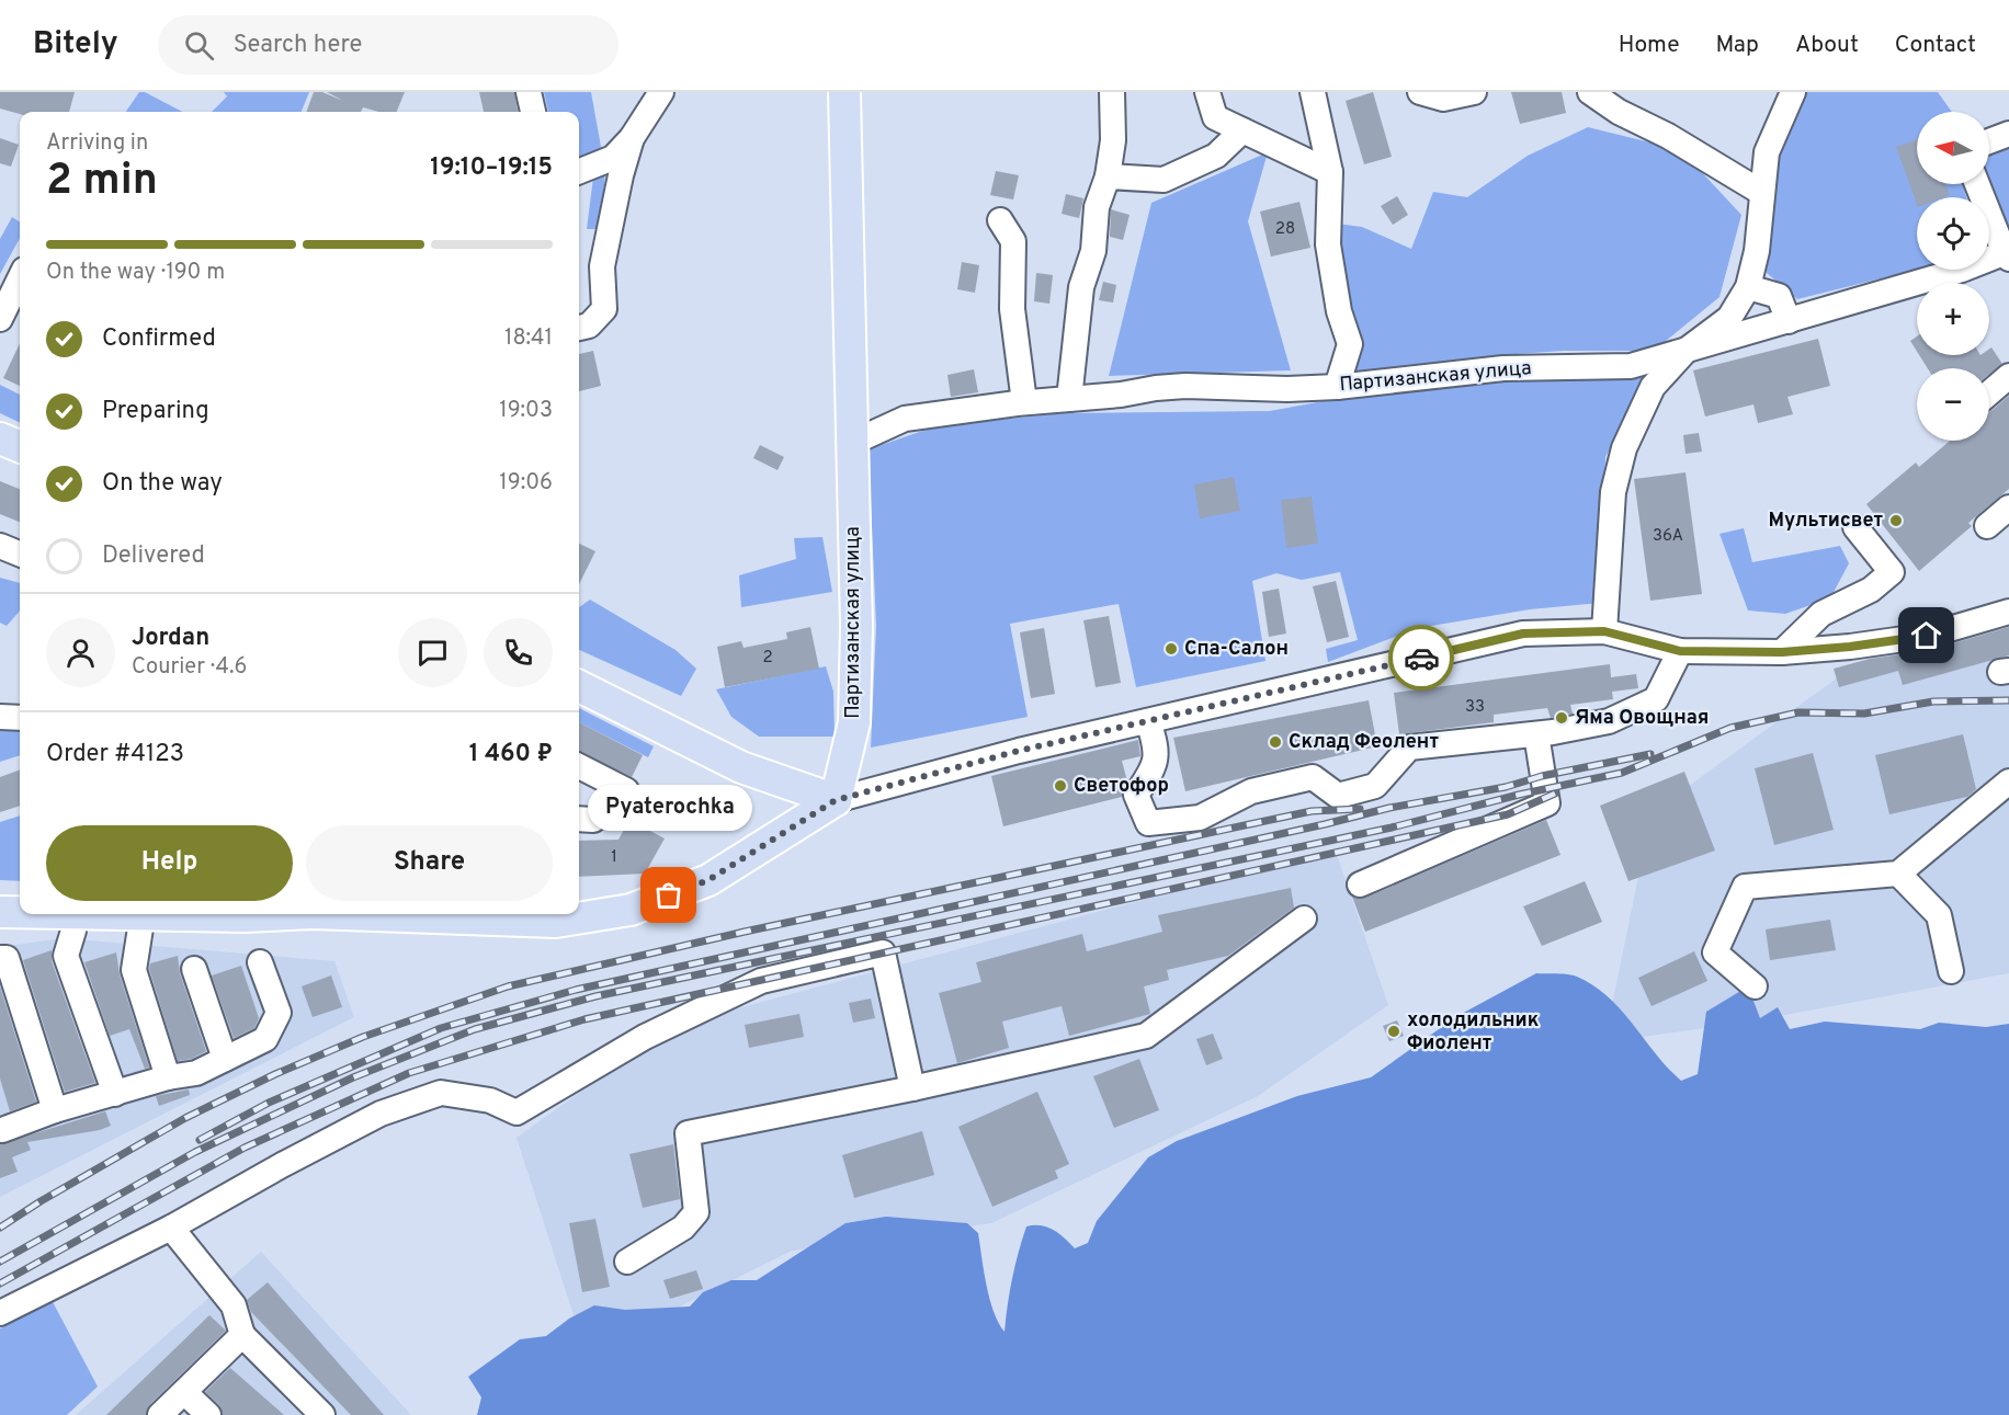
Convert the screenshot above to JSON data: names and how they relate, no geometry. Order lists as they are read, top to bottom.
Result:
{
  "streets": {
    "main road": ["Партизанская улица"]
  },
  "places": [
    "Мультисвет",
    "Спа-Салон",
    "Яма Овощная",
    "Склад Феолент",
    "Светофор",
    "Pyaterochka",
    "холодильник Фиолент"
  ],
  "house_numbers": [
    "28",
    "36А",
    "2",
    "33",
    "1"
  ],
  "north": "left",
  "page": {
    "header": "Bitely",
    "search": "Search here",
    "nav": [
      "Home",
      "Map",
      "About",
      "Contact"
    ],
    "map_buttons": ["+", "−"],
    "heading": ["2 min", "Arriving in", "19:10–19:15"],
    "panel": [
      "Jordan",
      "Courier · 4.6",
      "Order #4123",
      "1 460 ₽"
    ],
    "bar": "On the way · 190 m",
    "list": [
      ["Confirmed", "18:41"],
      ["Preparing", "19:03"],
      ["On the way", "19:06"],
      "Delivered"
    ],
    "bubble": "Pyaterochka",
    "buttons": ["Help", "Share"]
  }
}
